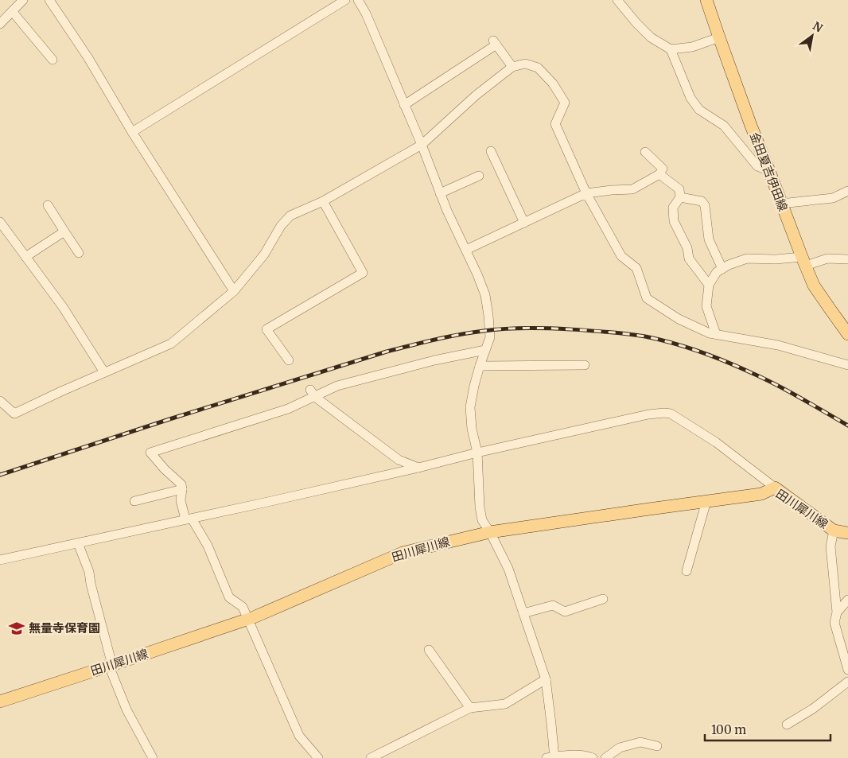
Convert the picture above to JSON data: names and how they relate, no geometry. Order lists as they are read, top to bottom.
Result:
{
  "streets": {
    "main road": ["金田夏吉伊田線", "田川犀川線"]
  },
  "places": {
    "school or university": ["無量寺保育園"]
  },
  "scale_bar": "100 m",
  "north": "top right"
}
